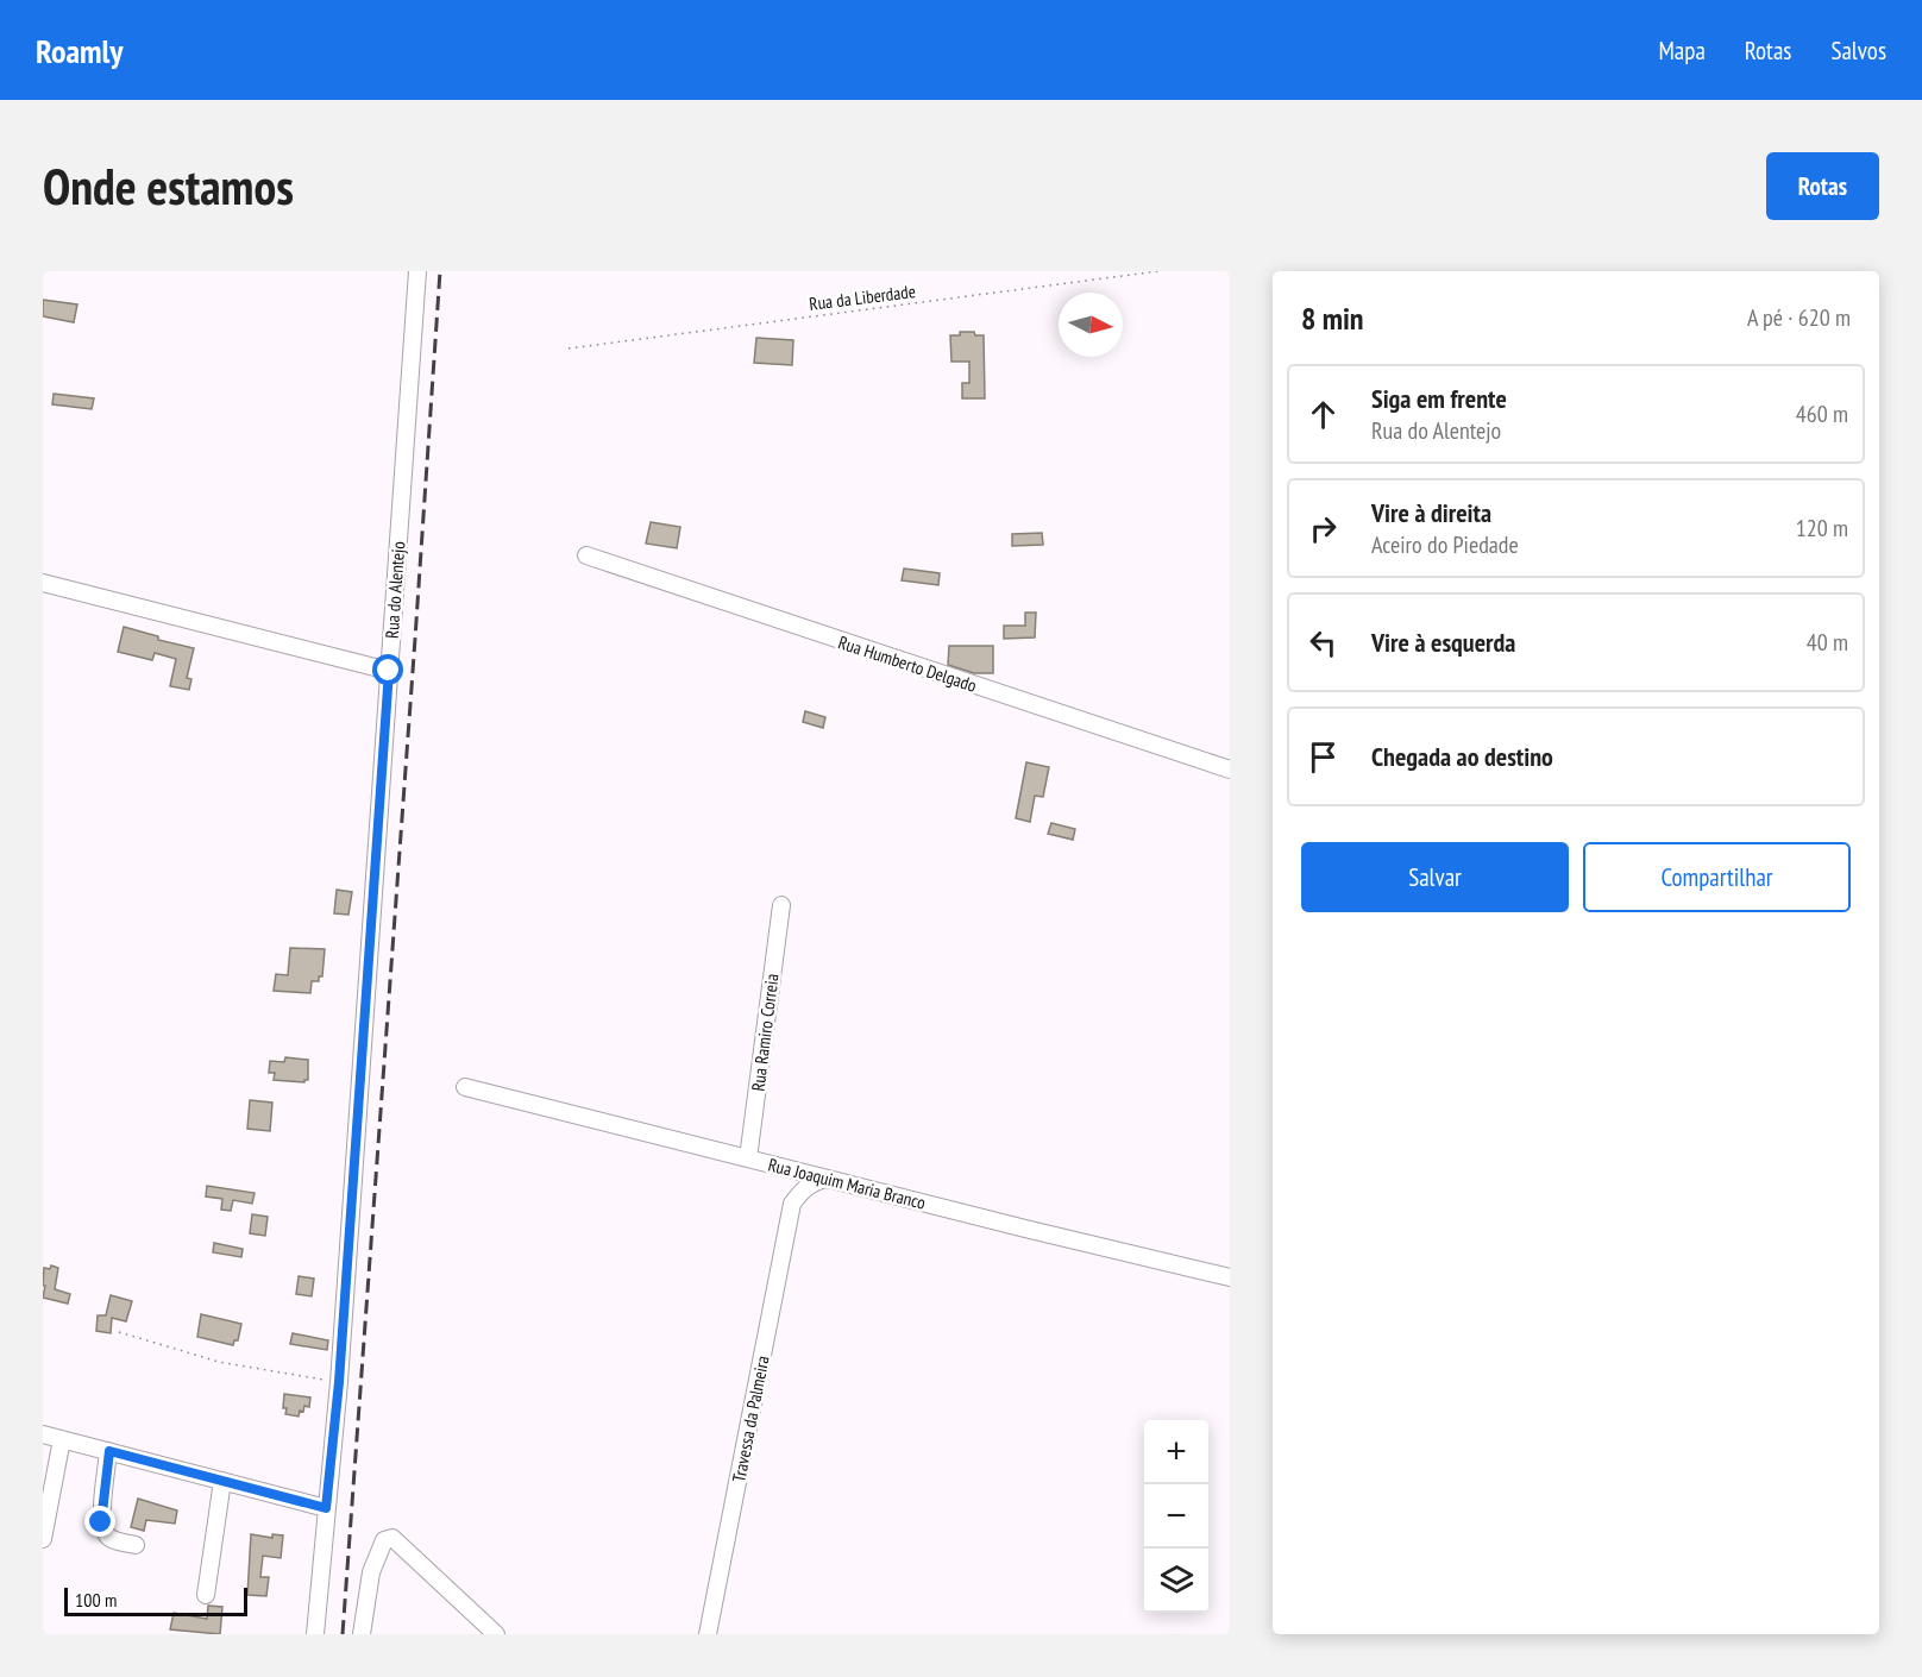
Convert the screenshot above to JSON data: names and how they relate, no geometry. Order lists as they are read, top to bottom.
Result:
{
  "streets": {
    "street": [
      "Rua do Alentejo",
      "Rua Humberto Delgado",
      "Rua Ramiro Correia",
      "Rua Joaquim Maria Branco",
      "Travessa da Palmeira"
    ],
    "path": ["Rua da Liberdade"]
  },
  "crossings": [
    ["Rua Ramiro Correia", "Rua Joaquim Maria Branco"],
    ["Rua Joaquim Maria Branco", "Travessa da Palmeira"]
  ],
  "scale_bar": "100 m",
  "north": "right",
  "page": {
    "header": "Roamly",
    "nav": ["Mapa", "Rotas", "Salvos"],
    "buttons": [
      "Rotas",
      ["Salvar", "Compartilhar"]
    ],
    "title": "Onde estamos",
    "heading": ["8 min", "A pé · 620 m"],
    "list": [
      ["Siga em frente", "Rua do Alentejo", "460 m"],
      ["Vire à direita", "Aceiro do Piedade", "120 m"],
      ["Vire à esquerda", "40 m"],
      "Chegada ao destino"
    ],
    "map_buttons": ["+", "−"],
    "scale": "100 m"
  }
}
